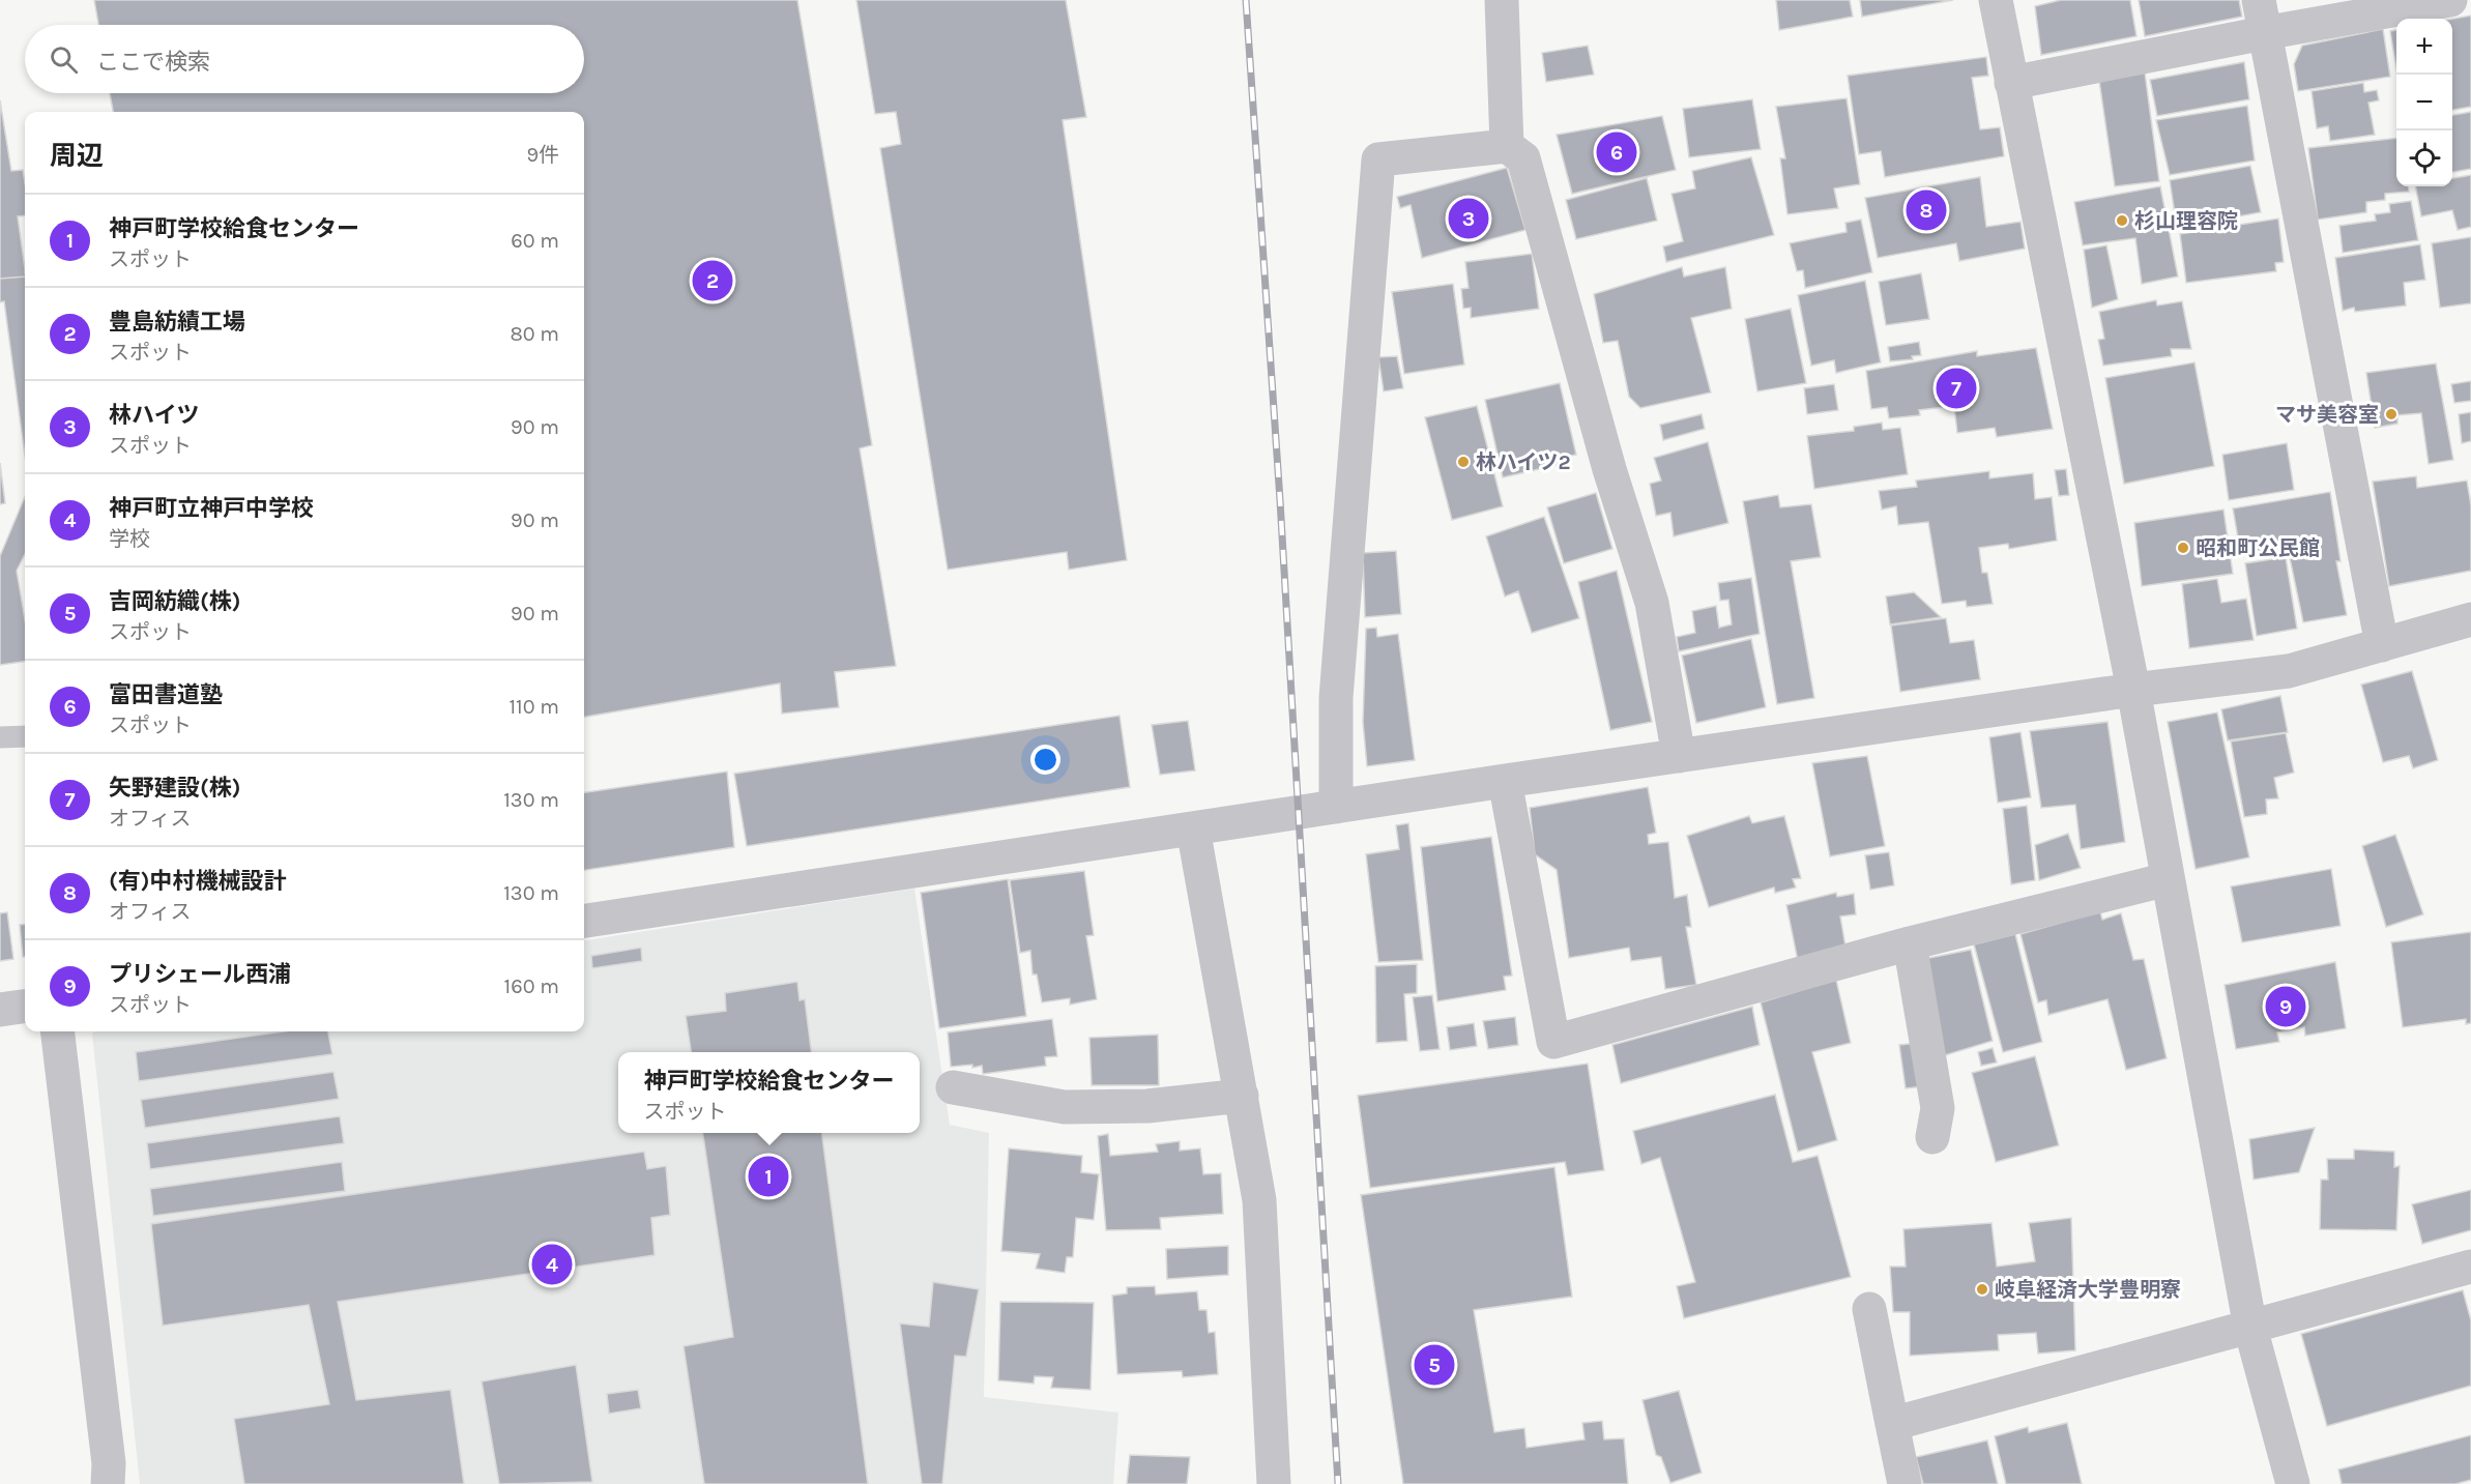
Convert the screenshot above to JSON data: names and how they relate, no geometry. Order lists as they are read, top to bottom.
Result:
{
  "places": [
    "杉山理容院",
    "マサ美容室",
    "林ハイツ2",
    "昭和町公民館",
    "岐阜経済大学豊明寮"
  ],
  "page": {
    "map_buttons": ["+", "−"],
    "search": "ここで検索",
    "heading": ["周辺", "9件"],
    "pins": [
      "6",
      "8",
      "3",
      "2",
      "7",
      "9",
      "1",
      "4",
      "5"
    ],
    "list": [
      {
        "mark": "1",
        "name": "神戸町学校給食センター",
        "note": "スポット",
        "value": "60 m"
      },
      {
        "mark": "2",
        "name": "豊島紡績工場",
        "note": "スポット",
        "value": "80 m"
      },
      {
        "mark": "3",
        "name": "林ハイツ",
        "note": "スポット",
        "value": "90 m"
      },
      {
        "mark": "4",
        "name": "神戸町立神戸中学校",
        "note": "学校",
        "value": "90 m"
      },
      {
        "mark": "5",
        "name": "吉岡紡織(株)",
        "note": "スポット",
        "value": "90 m"
      },
      {
        "mark": "6",
        "name": "富田書道塾",
        "note": "スポット",
        "value": "110 m"
      },
      {
        "mark": "7",
        "name": "矢野建設(株)",
        "note": "オフィス",
        "value": "130 m"
      },
      {
        "mark": "8",
        "name": "(有)中村機械設計",
        "note": "オフィス",
        "value": "130 m"
      },
      {
        "mark": "9",
        "name": "プリシェール西浦",
        "note": "スポット",
        "value": "160 m"
      }
    ],
    "popup": ["神戸町学校給食センター", "スポット"]
  }
}
